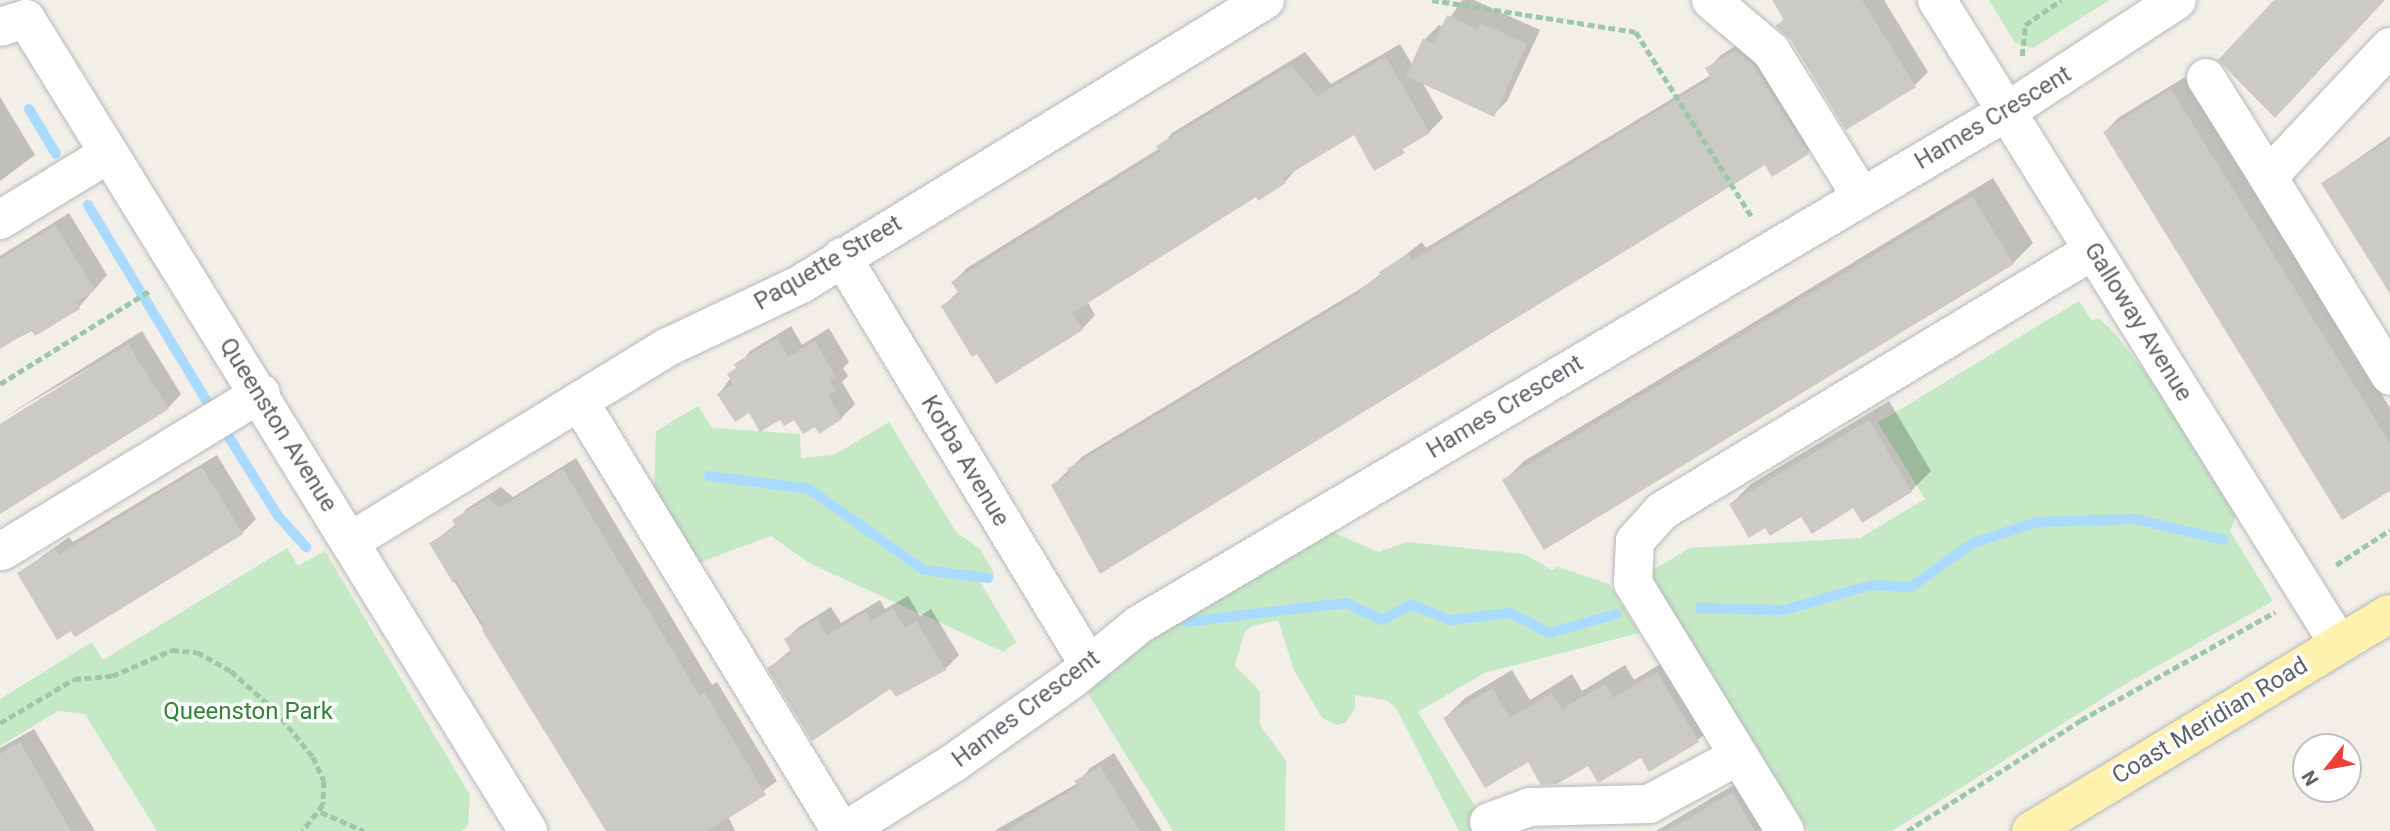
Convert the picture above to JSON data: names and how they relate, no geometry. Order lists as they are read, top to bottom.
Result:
{
  "streets": {
    "main road": ["Coast Meridian Road"],
    "street": [
      "Hames Crescent",
      "Paquette Street",
      "Galloway Avenue",
      "Queenston Avenue",
      "Korba Avenue"
    ]
  },
  "crossings": [
    ["Hames Crescent", "Galloway Avenue"],
    ["Hames Crescent", "Korba Avenue"],
    ["Paquette Street", "Queenston Avenue"],
    ["Paquette Street", "Korba Avenue"],
    ["Galloway Avenue", "Coast Meridian Road"]
  ],
  "parks": ["Queenston Park"],
  "north": "bottom left"
}
